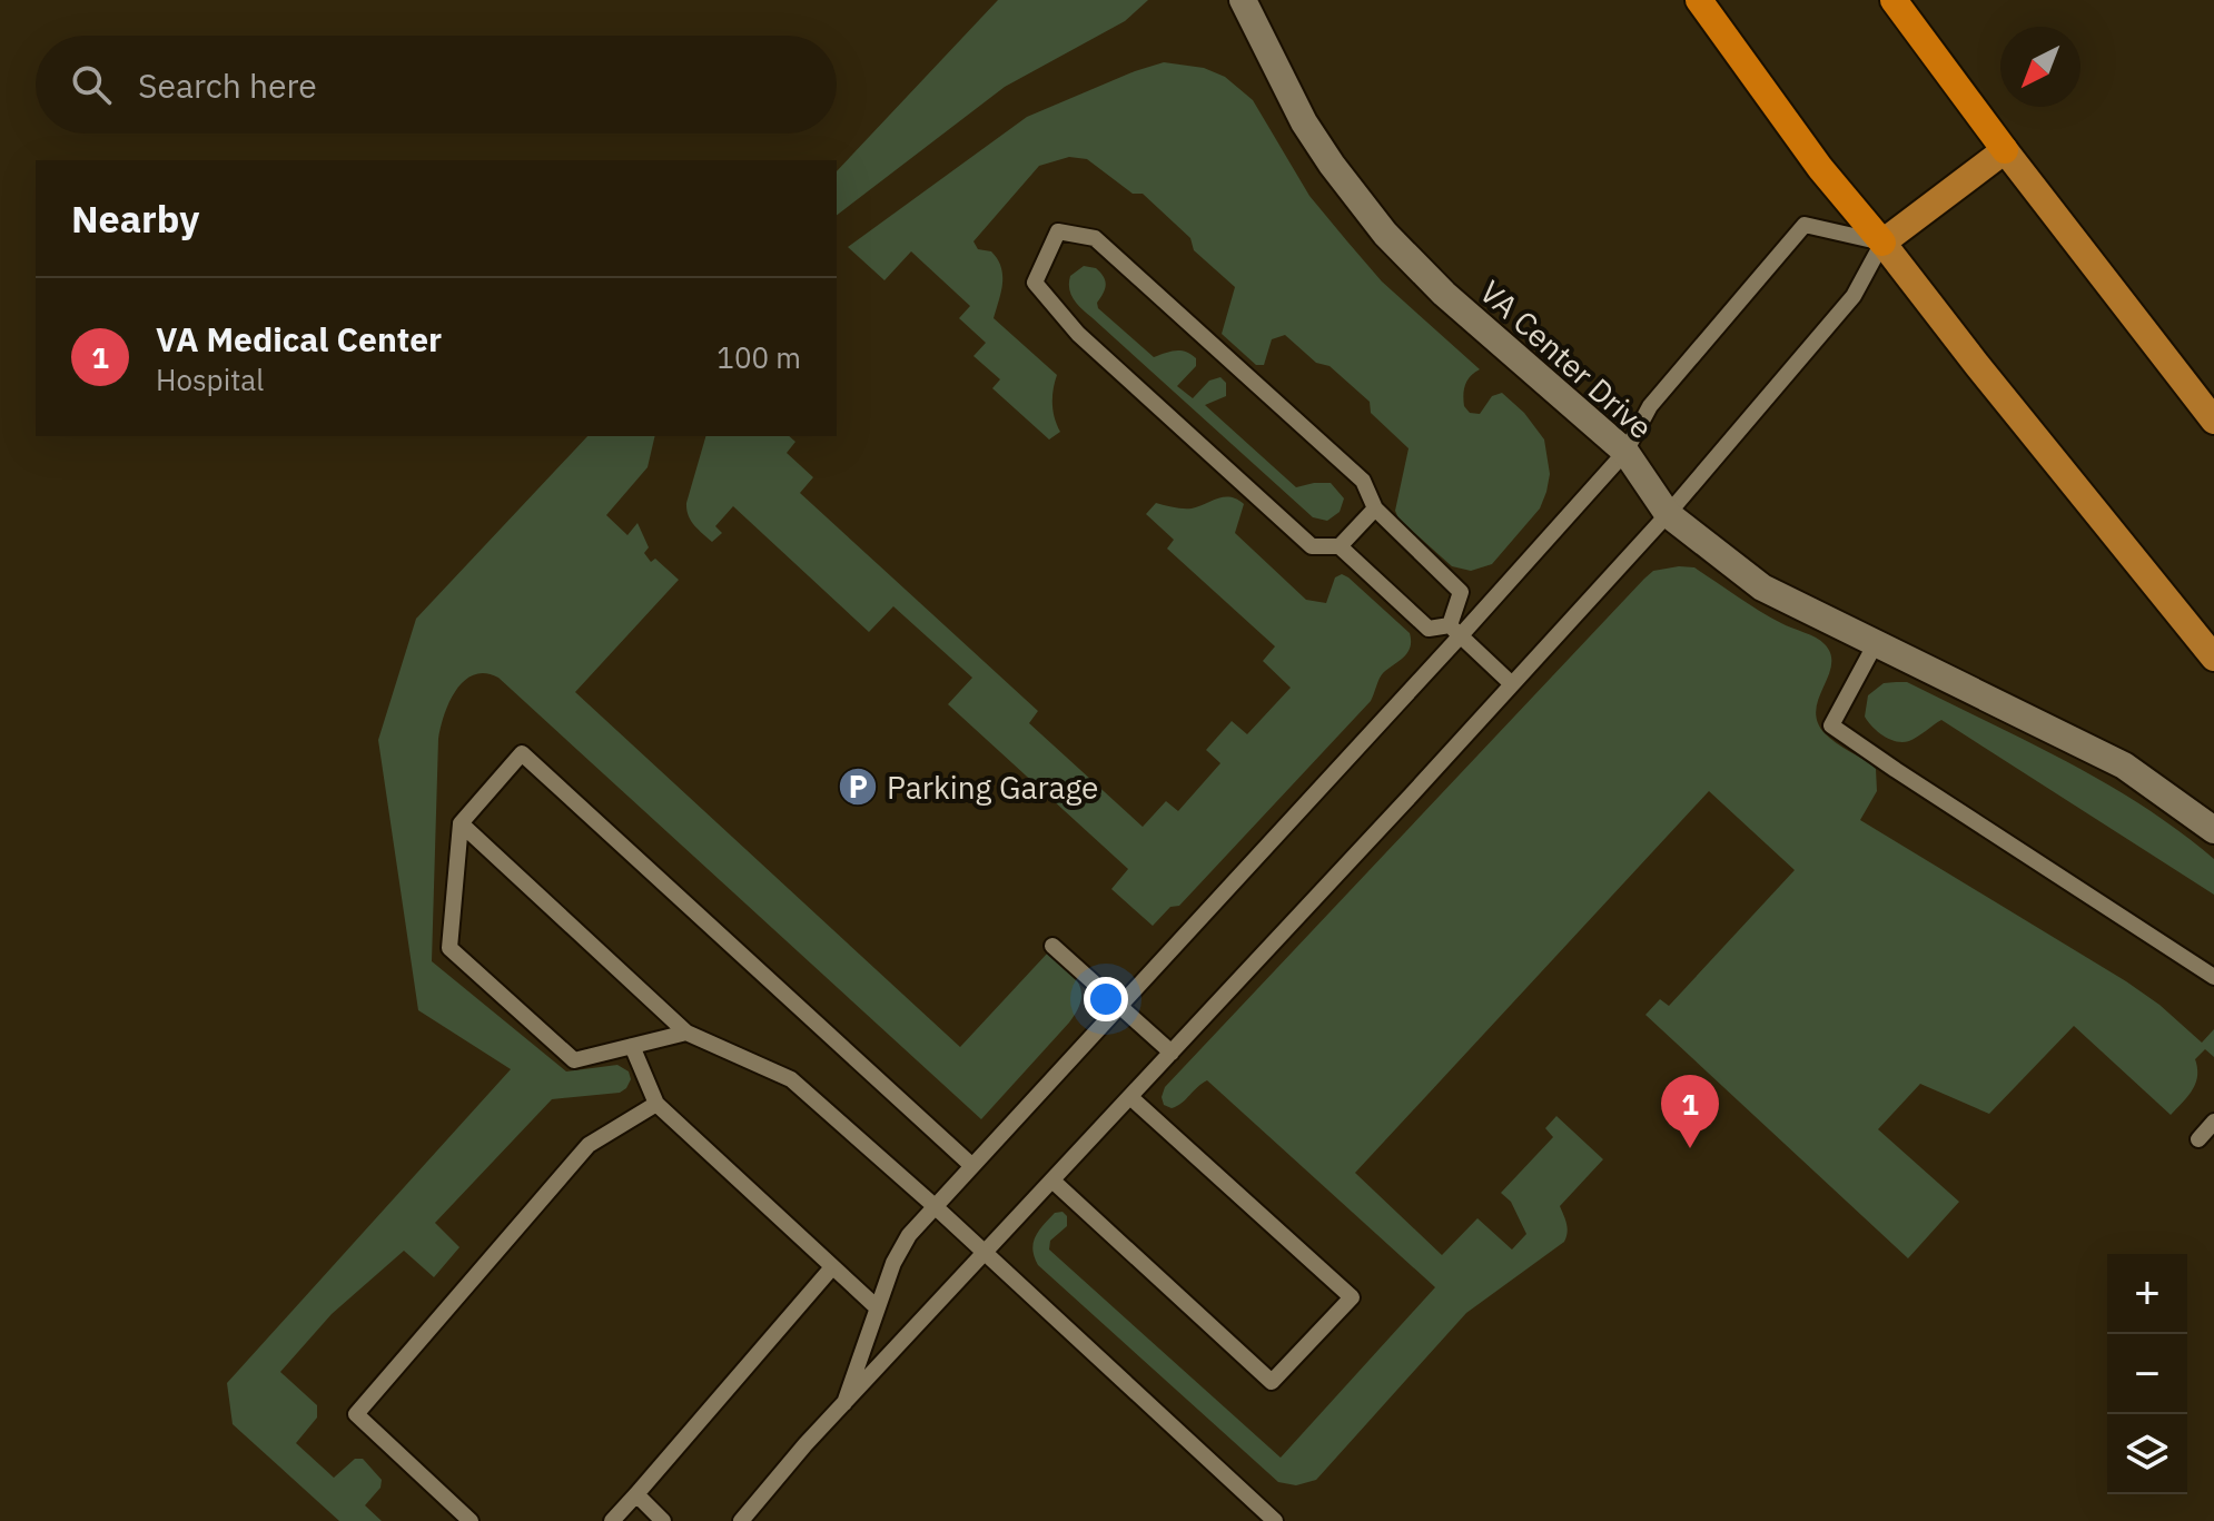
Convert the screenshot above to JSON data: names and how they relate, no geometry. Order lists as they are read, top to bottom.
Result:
{
  "streets": {
    "street": ["VA Center Drive"]
  },
  "places": {
    "parking": ["Parking Garage"]
  },
  "north": "bottom left",
  "page": {
    "search": "Search here",
    "heading": "Nearby",
    "list": [
      {
        "mark": "1",
        "name": "VA Medical Center",
        "note": "Hospital",
        "value": "100 m"
      }
    ],
    "pins": "1",
    "map_buttons": ["+", "−"]
  }
}
